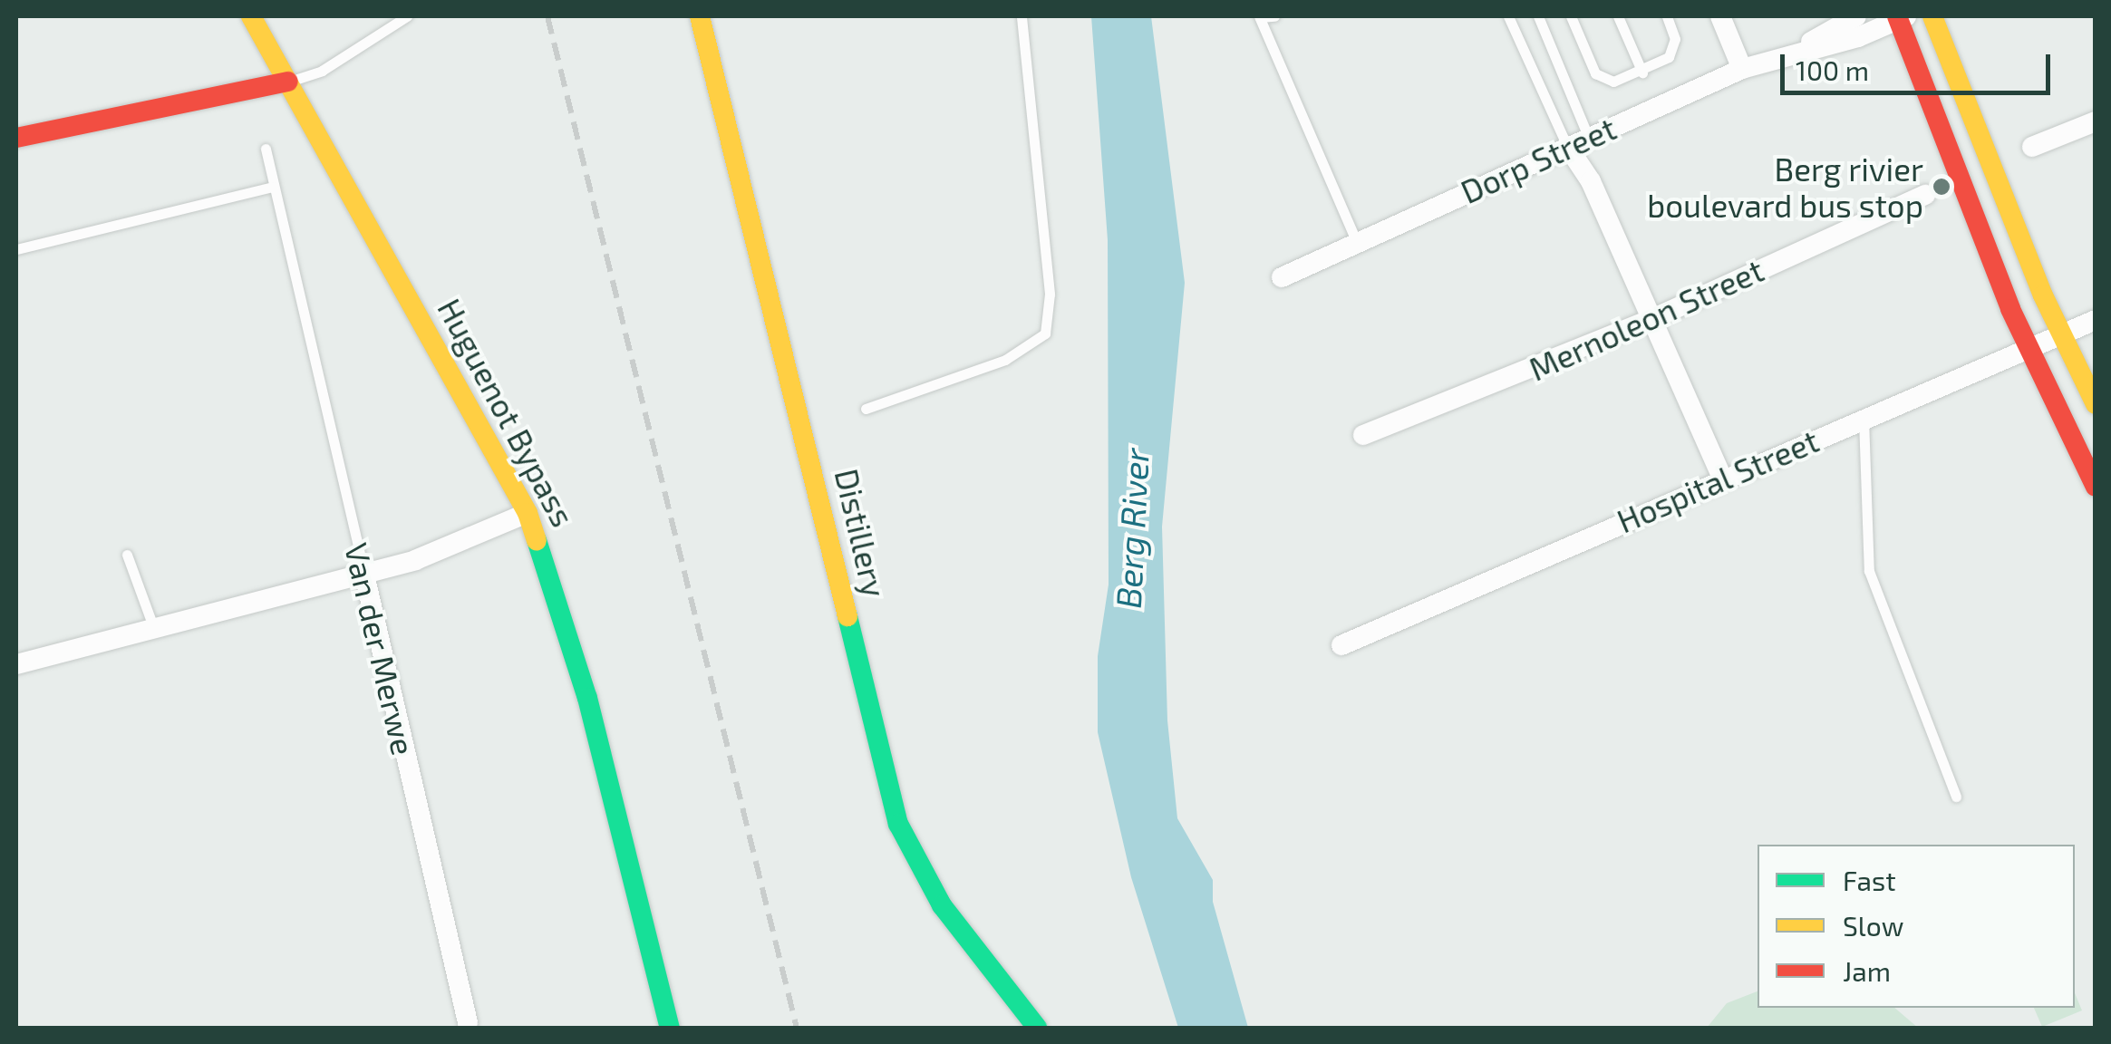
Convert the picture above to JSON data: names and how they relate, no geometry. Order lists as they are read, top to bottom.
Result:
{
  "streets": {
    "street": [
      "Dorp Street",
      "Mernoleon Street",
      "Huguenot Bypass",
      "Hospital Street",
      "Distillery",
      "Van der Merwe"
    ]
  },
  "water": ["Berg River"],
  "places": ["Berg rivier boulevard bus stop"],
  "legend": ["Fast", "Slow", "Jam"],
  "scale_bar": "100 m"
}
